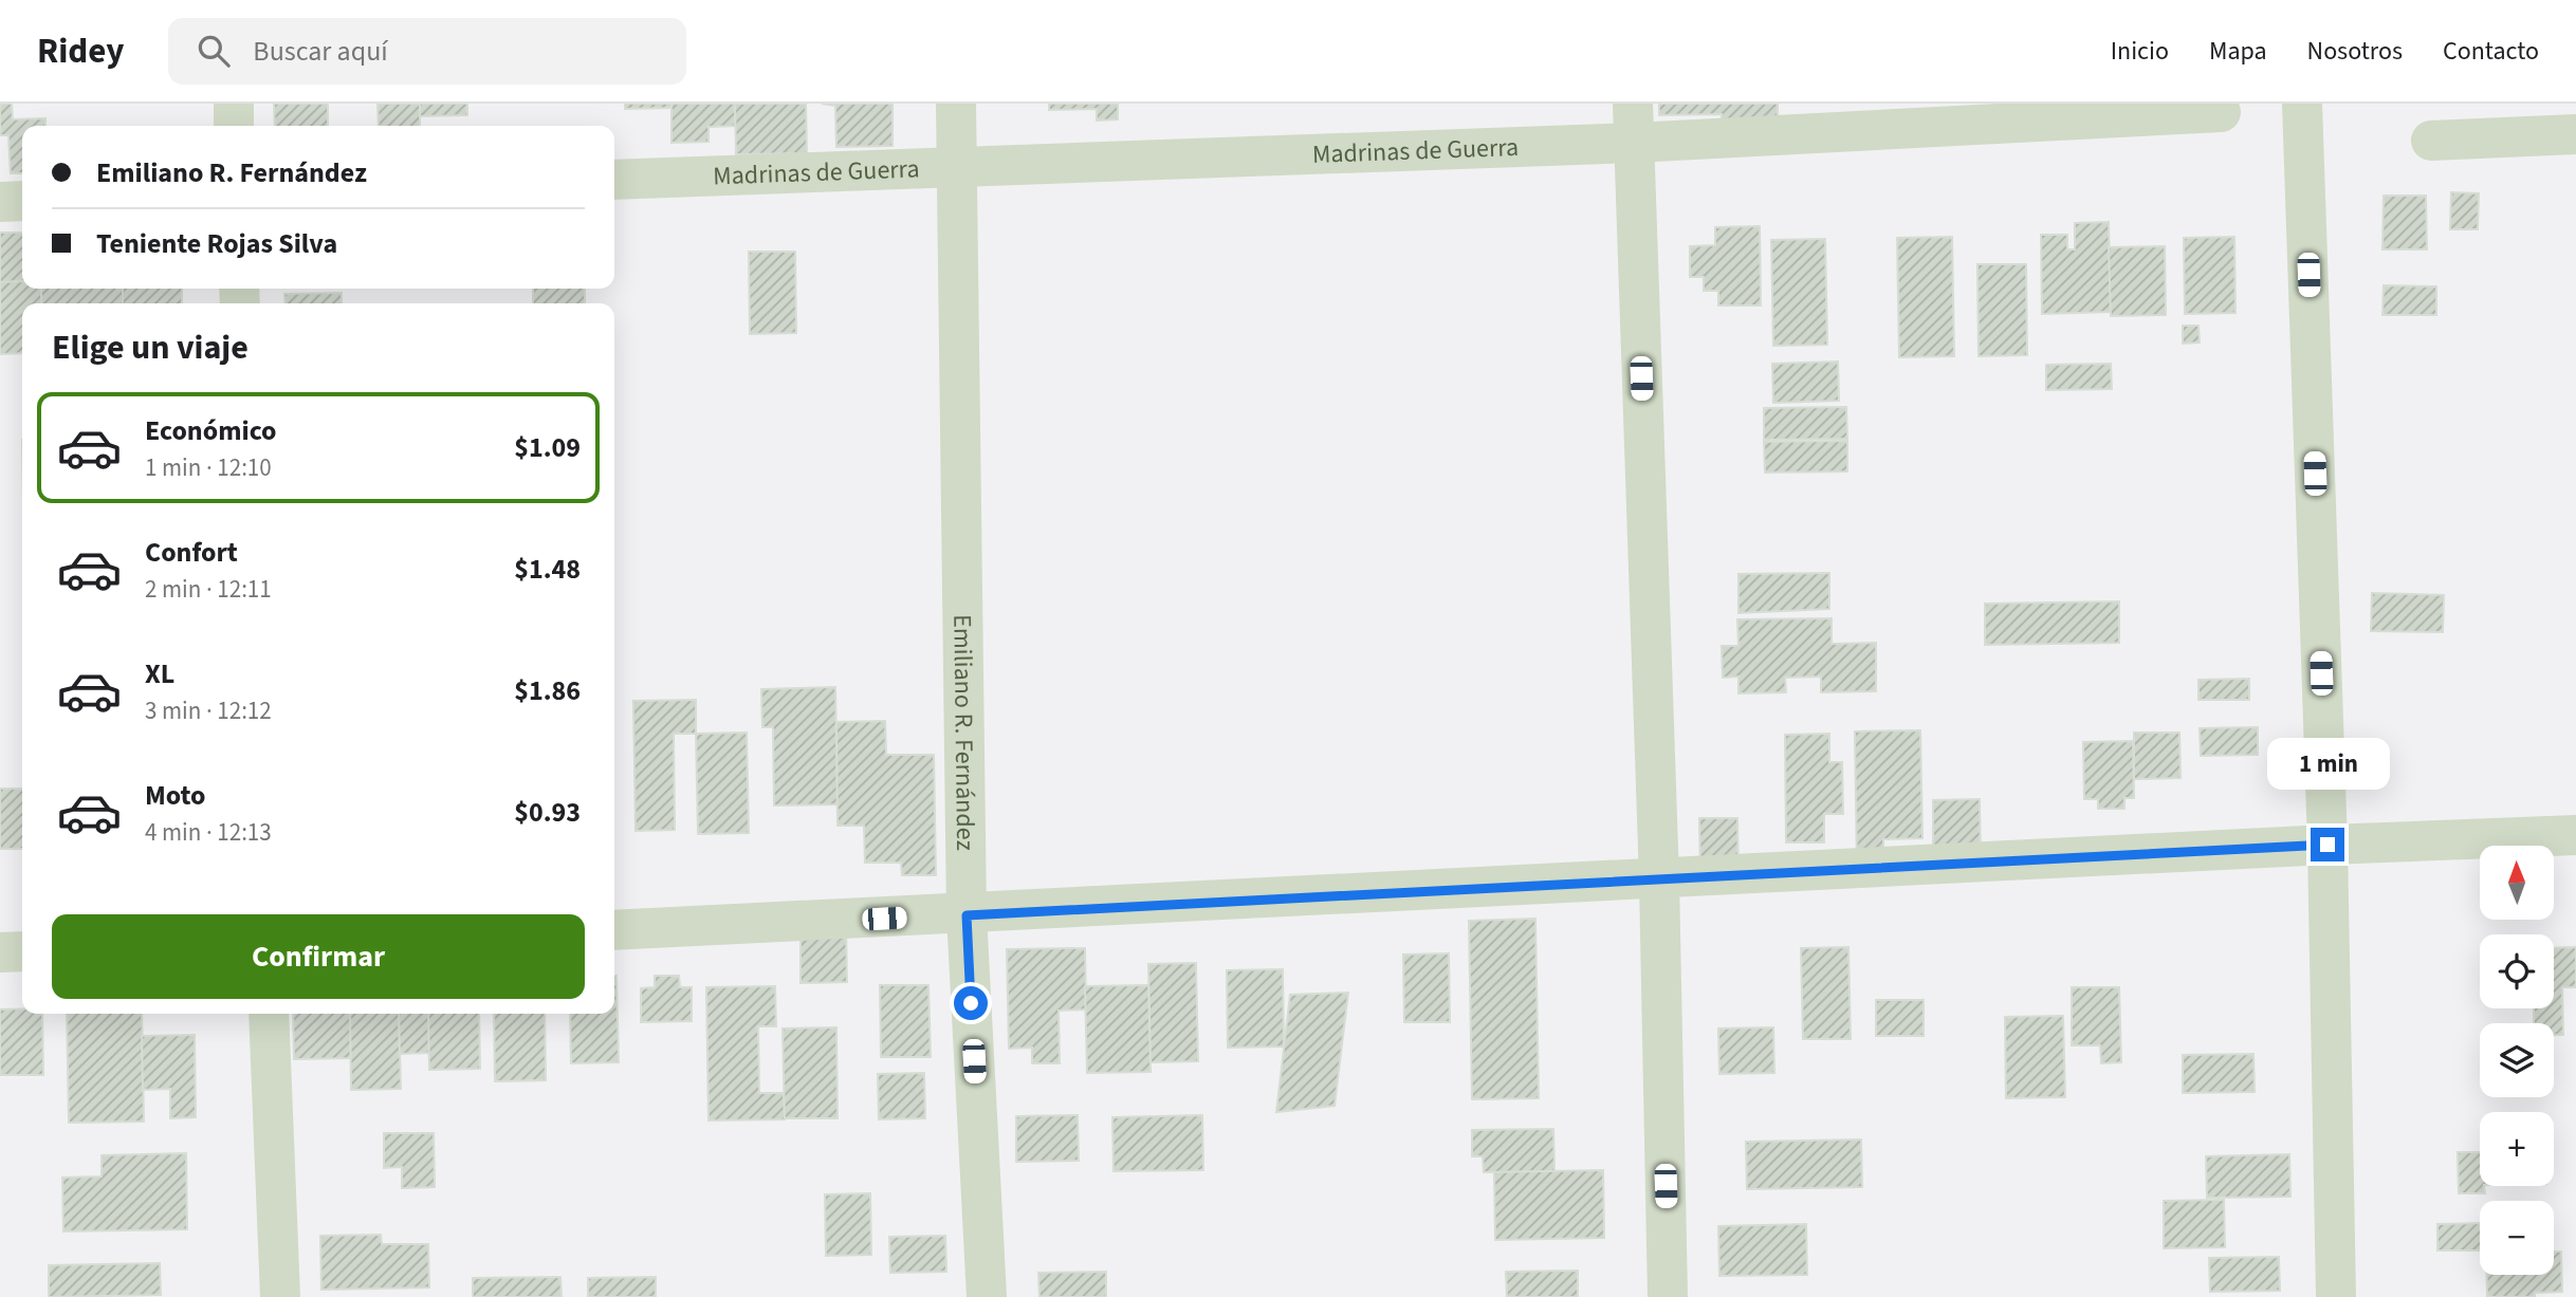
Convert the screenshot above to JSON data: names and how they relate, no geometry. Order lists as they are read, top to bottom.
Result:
{
  "streets": {
    "street": ["Madrinas de Guerra", "Emiliano R. Fernández"]
  },
  "crossings": [
    ["Madrinas de Guerra", "Emiliano R. Fernández"]
  ],
  "north": "top",
  "page": {
    "header": "Ridey",
    "search": "Buscar aquí",
    "nav": [
      "Inicio",
      "Mapa",
      "Nosotros",
      "Contacto"
    ],
    "banner": ["Emiliano R. Fernández", "Teniente Rojas Silva"],
    "heading": "Elige un viaje",
    "list": [
      {
        "name": "Económico",
        "note": "1 min · 12:10",
        "value": "$1.09"
      },
      {
        "name": "Confort",
        "note": "2 min · 12:11",
        "value": "$1.48"
      },
      {
        "name": "XL",
        "note": "3 min · 12:12",
        "value": "$1.86"
      },
      {
        "name": "Moto",
        "note": "4 min · 12:13",
        "value": "$0.93"
      }
    ],
    "bubble": "1 min",
    "map_buttons": ["+", "−"],
    "buttons": "Confirmar"
  }
}
